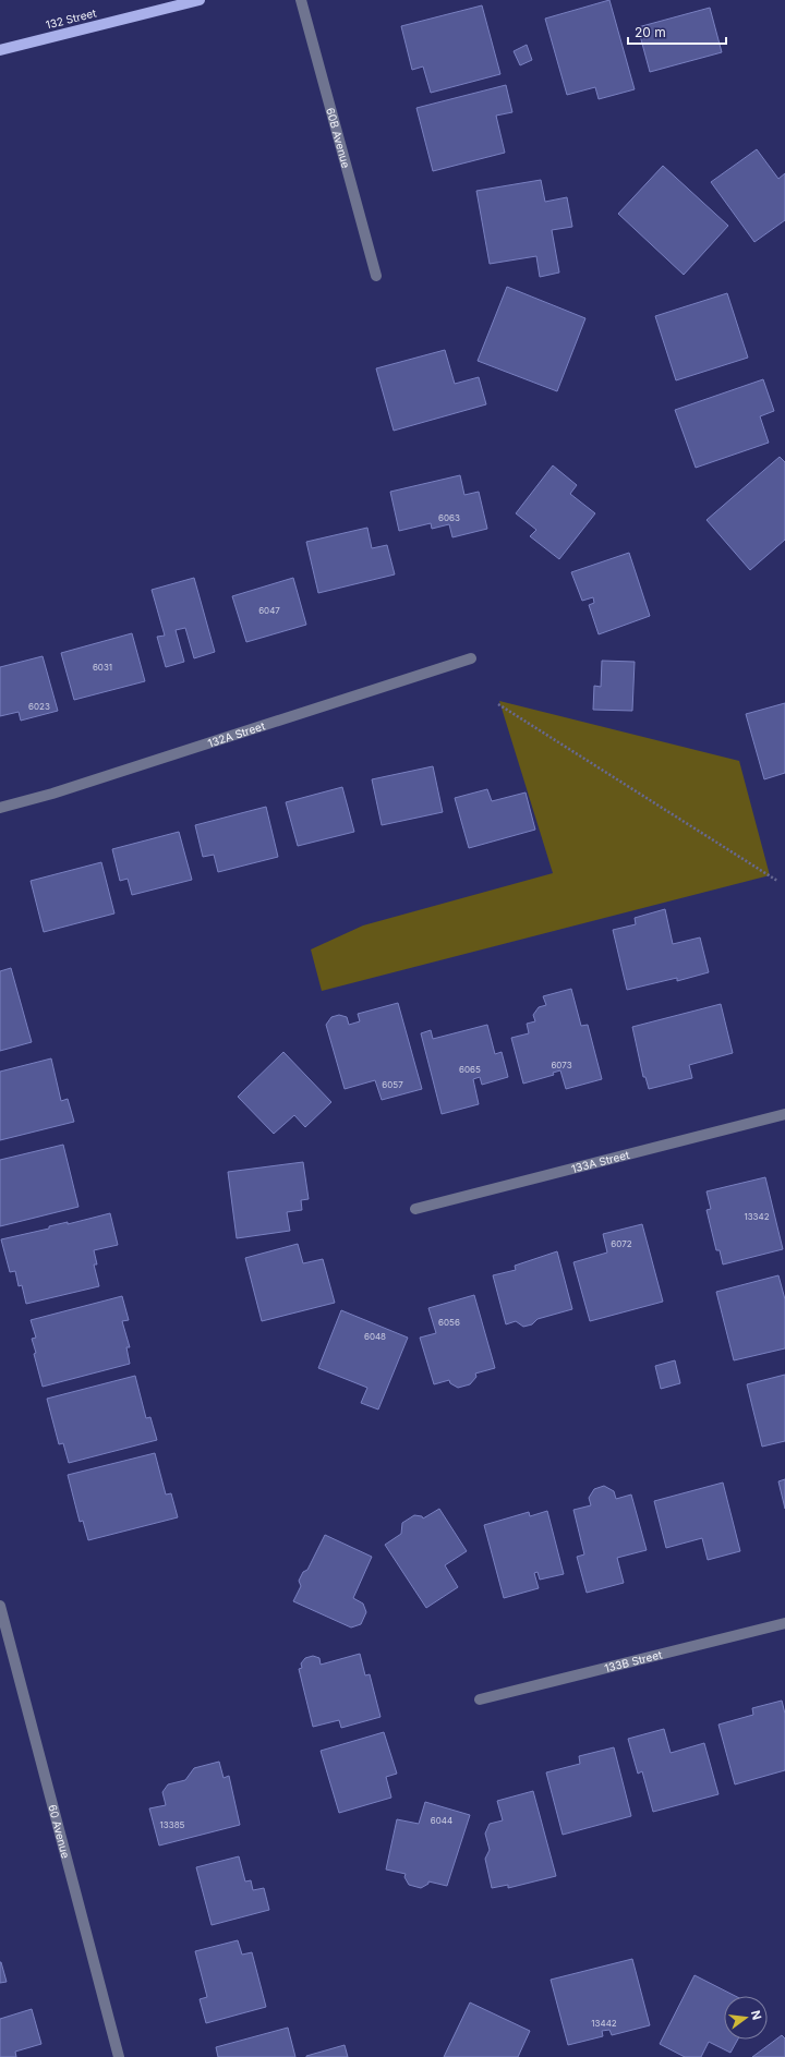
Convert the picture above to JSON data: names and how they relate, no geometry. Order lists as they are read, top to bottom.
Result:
{
  "streets": {
    "main road": ["132 Street"],
    "street": [
      "60B Avenue",
      "132A Street",
      "133A Street",
      "133B Street",
      "60 Avenue"
    ]
  },
  "house_numbers": [
    "6063",
    "6047",
    "6031",
    "6023",
    "6073",
    "6065",
    "6057",
    "13342",
    "6072",
    "6056",
    "6048",
    "6044",
    "13385",
    "13442"
  ],
  "scale_bar": "20 m",
  "north": "right"
}
